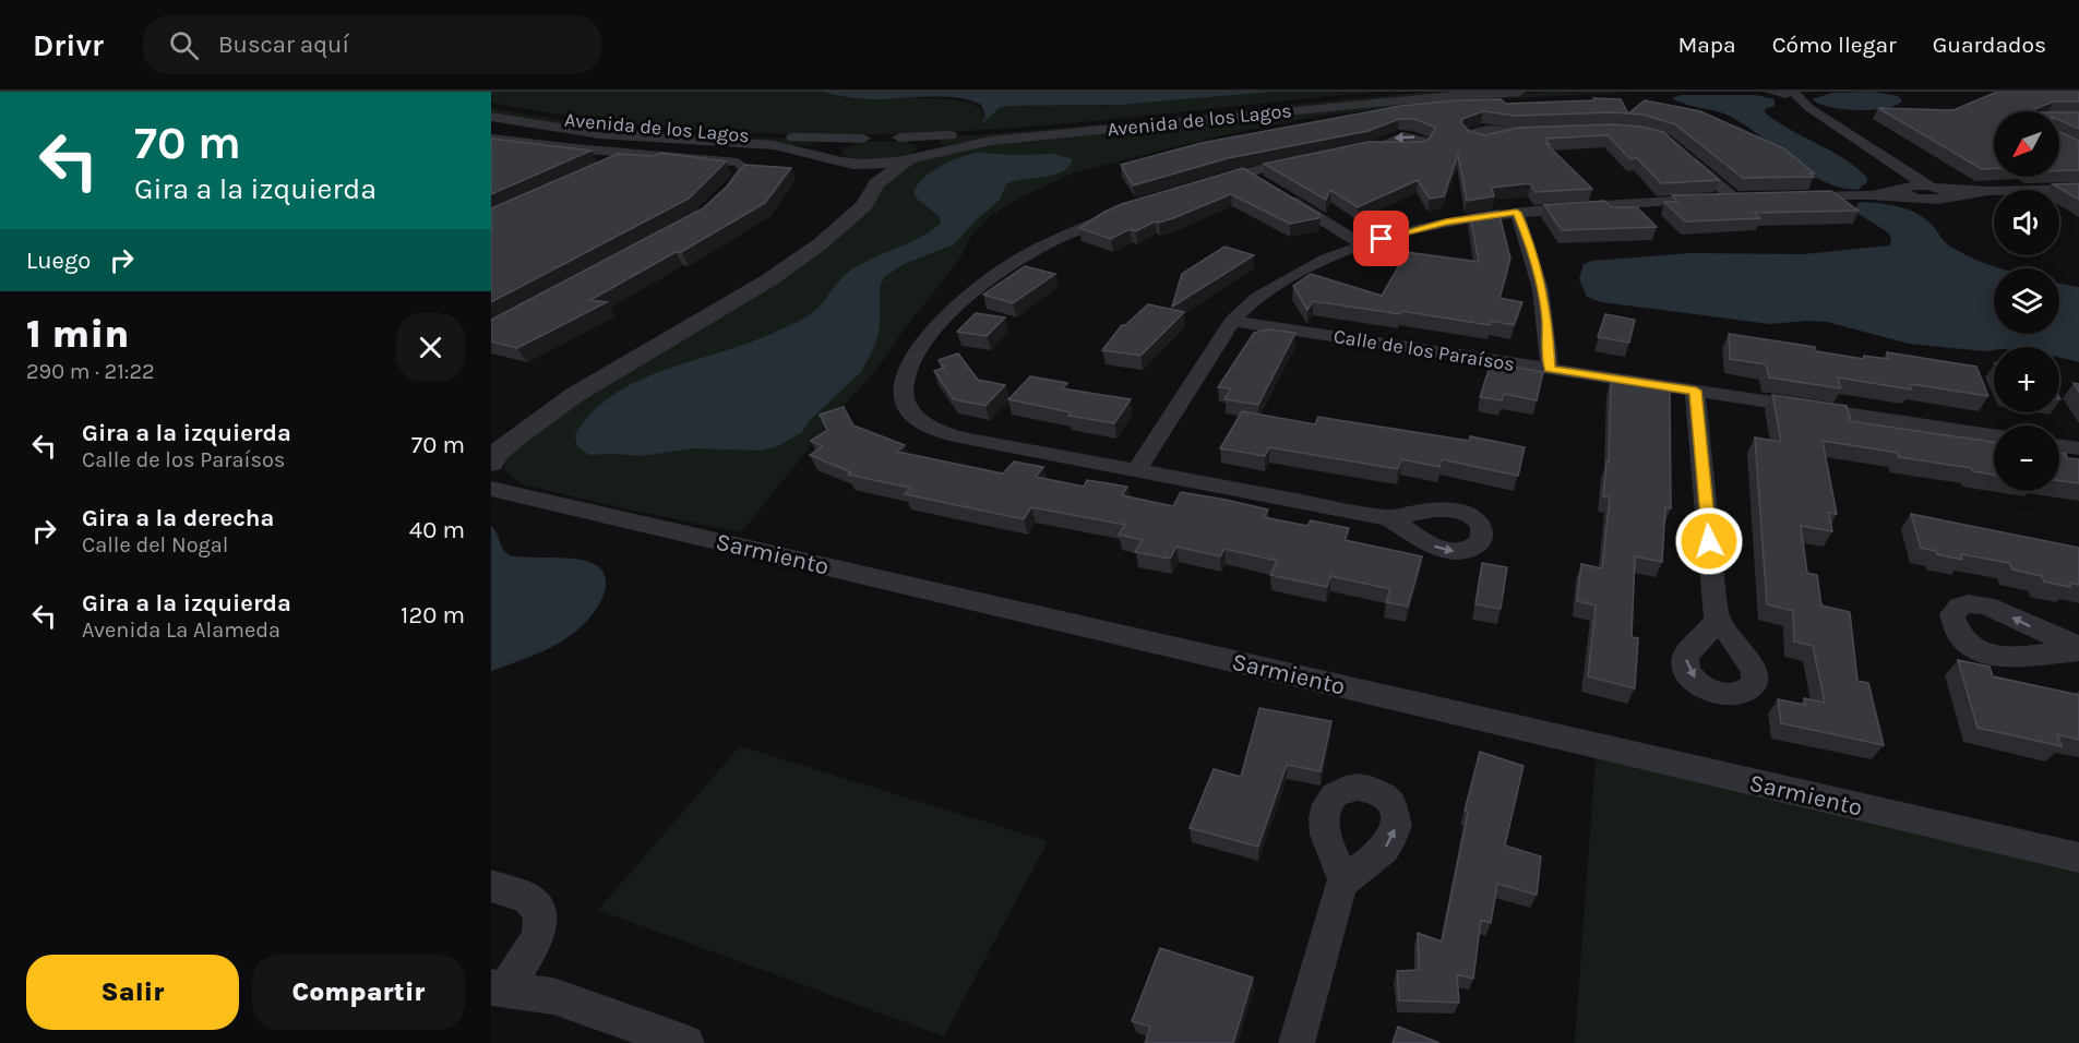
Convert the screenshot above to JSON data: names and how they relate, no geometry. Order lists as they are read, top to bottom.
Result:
{
  "streets": {
    "street": ["Avenida de los Lagos", "Calle de los Paraísos", "Sarmiento"]
  },
  "north": "bottom left",
  "page": {
    "header": "Drivr",
    "search": "Buscar aquí",
    "nav": ["Mapa", "Cómo llegar", "Guardados"],
    "turn": ["70 m", "Gira a la izquierda"],
    "map_buttons": ["+", "−"],
    "then": "Luego",
    "heading": ["1 min", "290 m · 21:22"],
    "list": [
      {
        "name": "Gira a la izquierda",
        "note": "Calle de los Paraísos",
        "value": "70 m"
      },
      {
        "name": "Gira a la derecha",
        "note": "Calle del Nogal",
        "value": "40 m"
      },
      {
        "name": "Gira a la izquierda",
        "note": "Avenida La Alameda",
        "value": "120 m"
      }
    ],
    "buttons": ["Salir", "Compartir"]
  }
}
